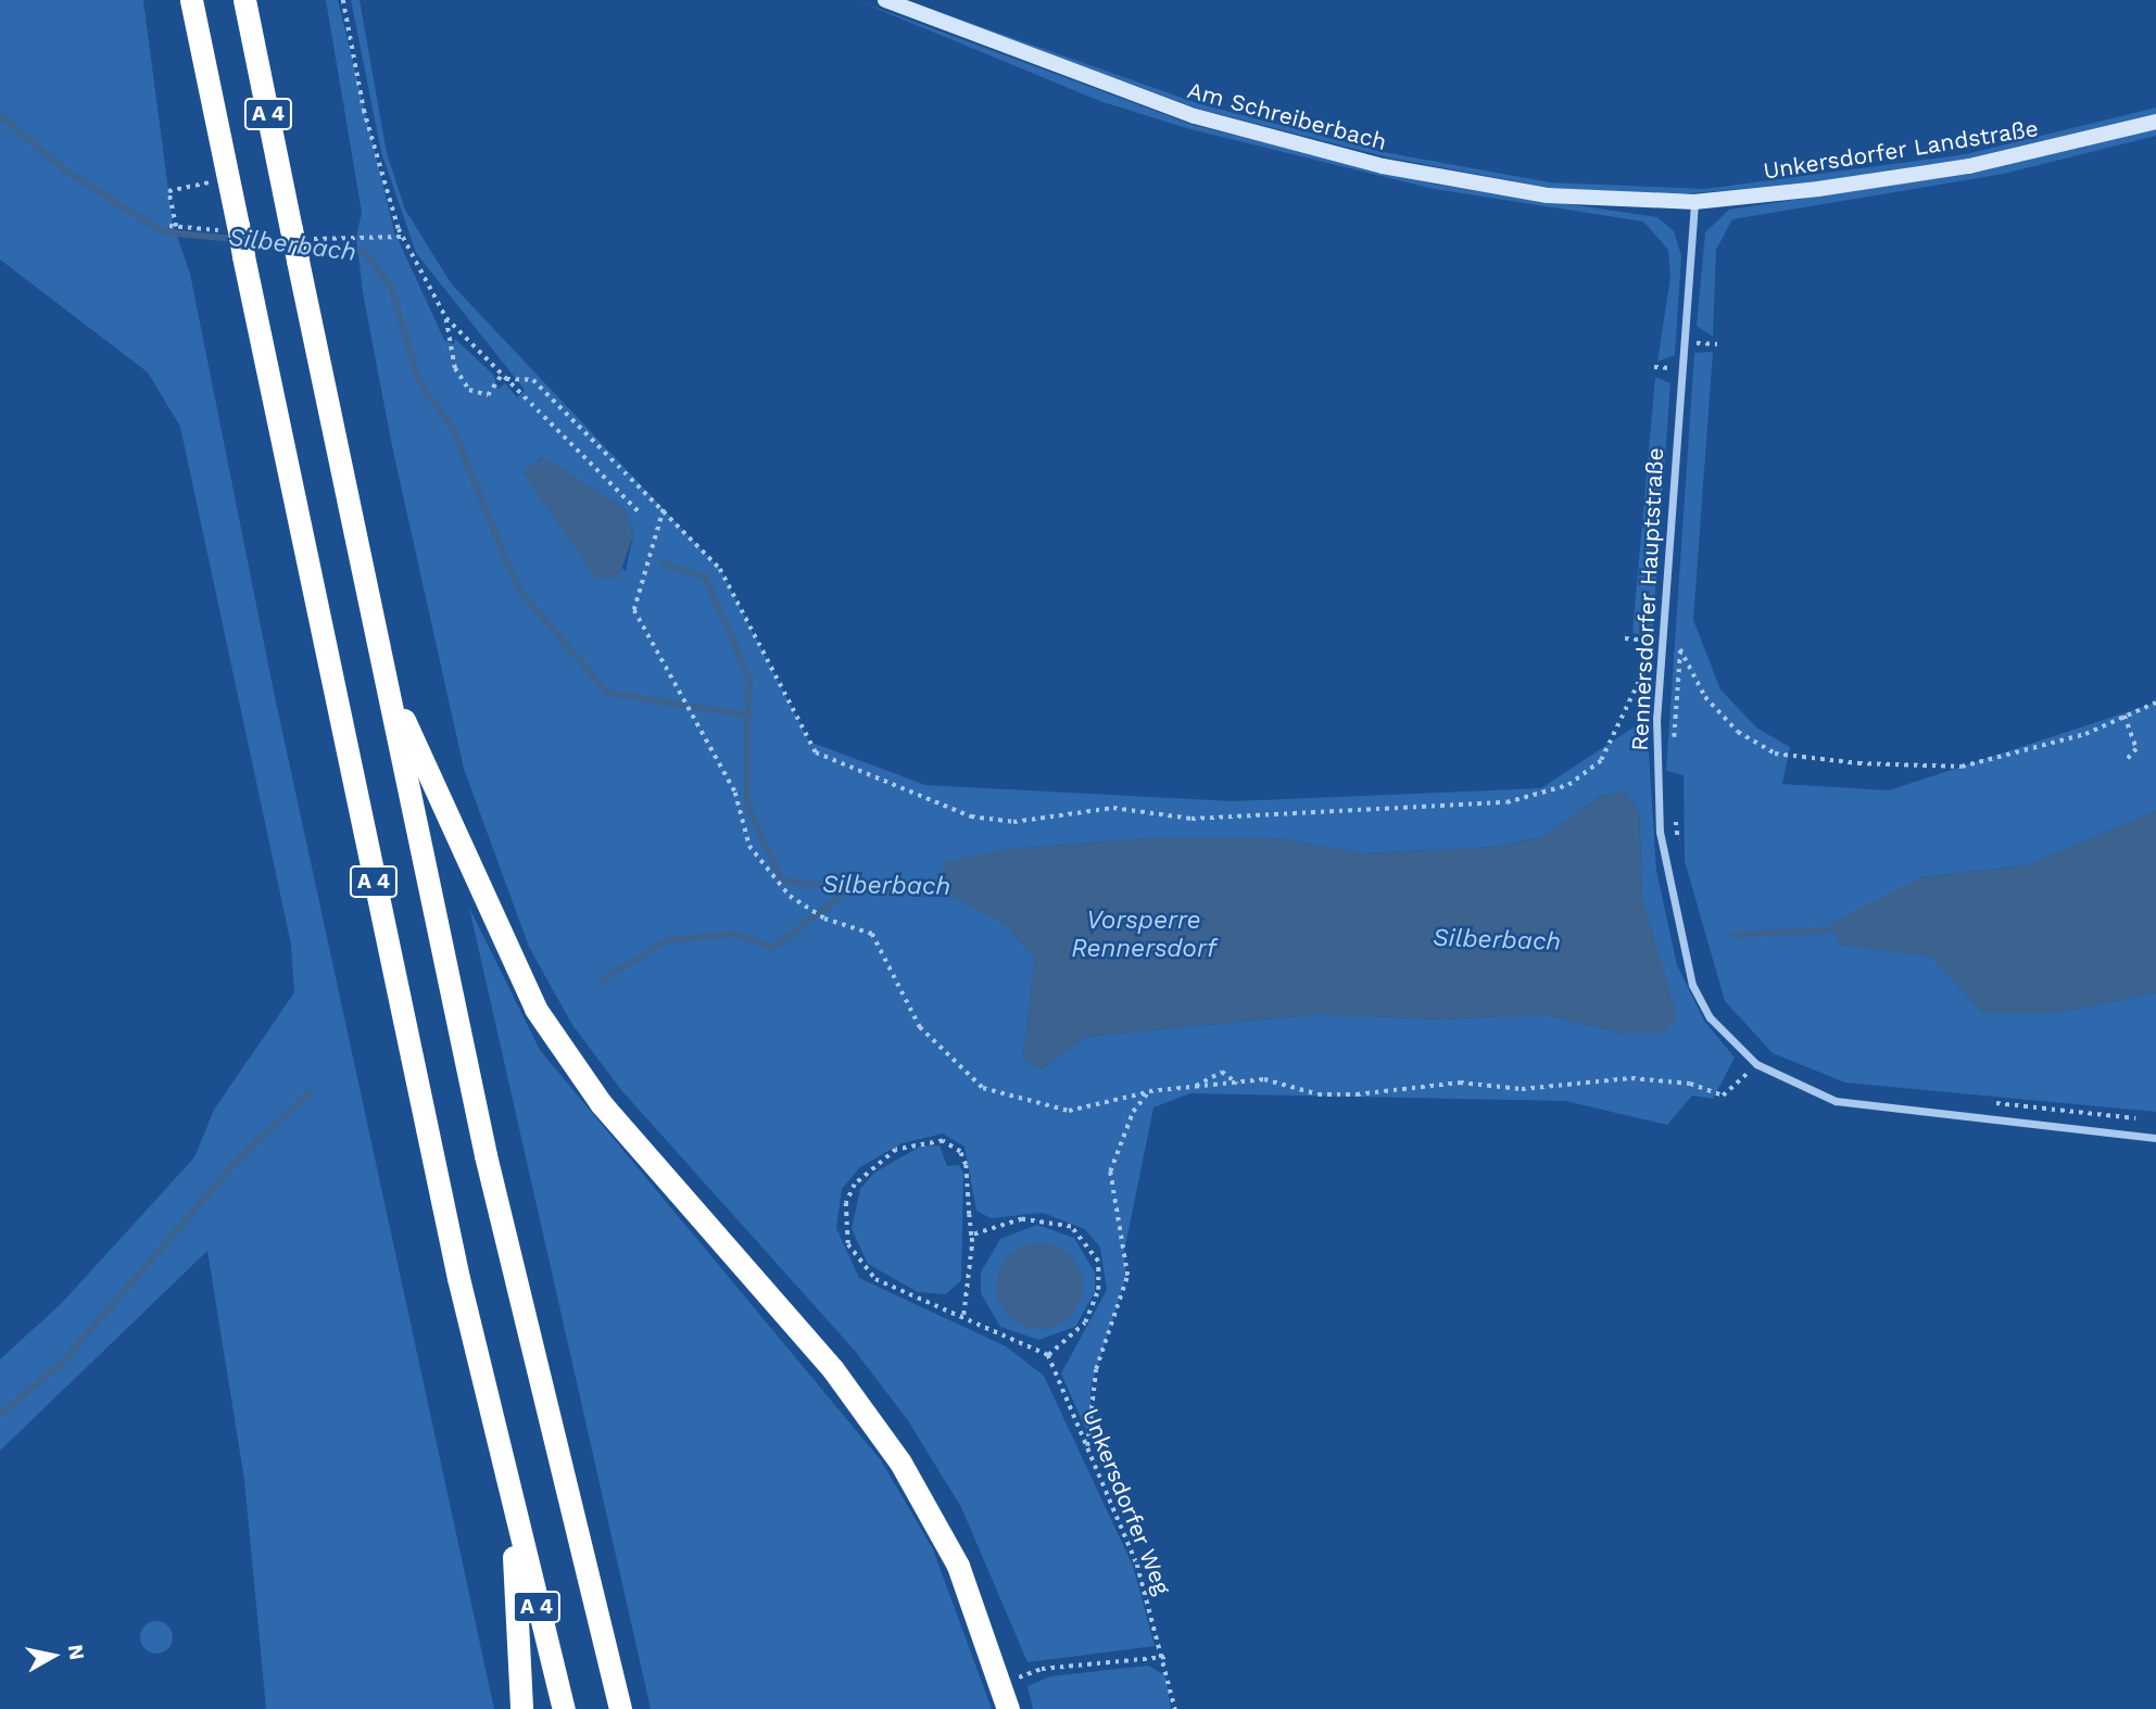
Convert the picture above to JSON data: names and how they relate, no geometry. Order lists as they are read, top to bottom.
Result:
{
  "streets": {
    "highway": ["A 4"],
    "street": ["Am Schreiberbach", "Unkersdorfer Landstraße", "Rennersdorfer Hauptstraße"],
    "path": ["Unkersdorfer Weg"]
  },
  "crossings": [
    ["Am Schreiberbach", "Unkersdorfer Landstraße"],
    ["Am Schreiberbach", "Rennersdorfer Hauptstraße"],
    ["Unkersdorfer Landstraße", "Rennersdorfer Hauptstraße"]
  ],
  "water": ["Silberbach", "Vorsperre Rennersdorf"],
  "north": "right"
}
